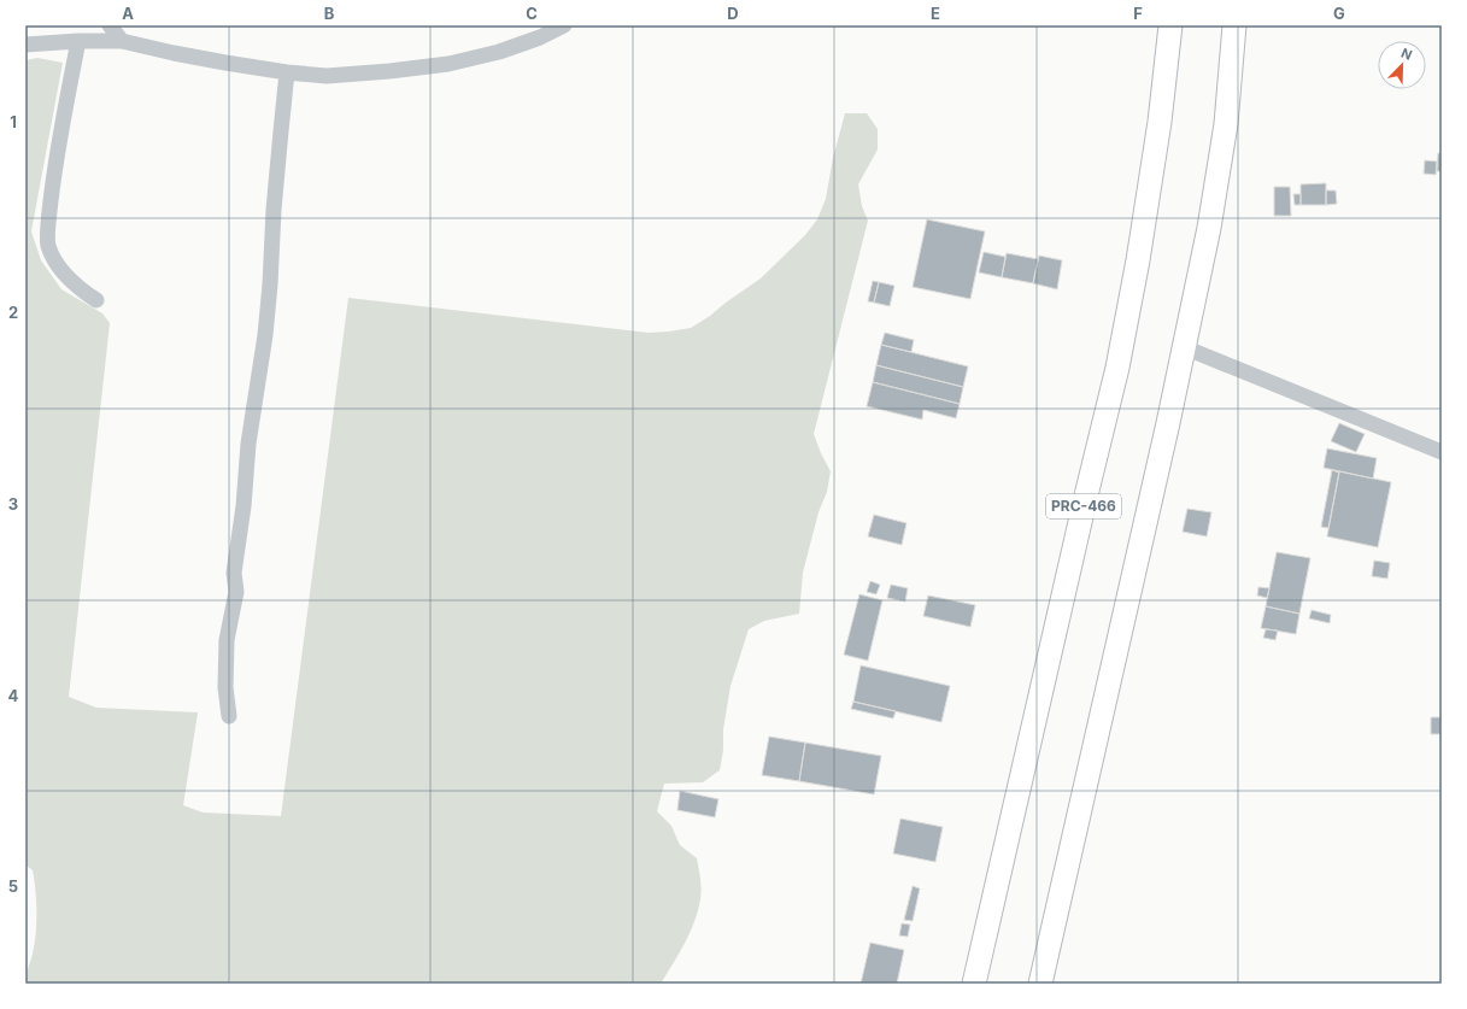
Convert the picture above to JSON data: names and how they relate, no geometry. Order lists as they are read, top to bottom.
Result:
{
  "streets": {
    "highway": ["PRC-466"]
  },
  "north": "top right",
  "grid": {
    "columns": [
      "A",
      "B",
      "C",
      "D",
      "E",
      "F",
      "G"
    ],
    "rows": [
      "1",
      "2",
      "3",
      "4",
      "5"
    ]
  }
}
